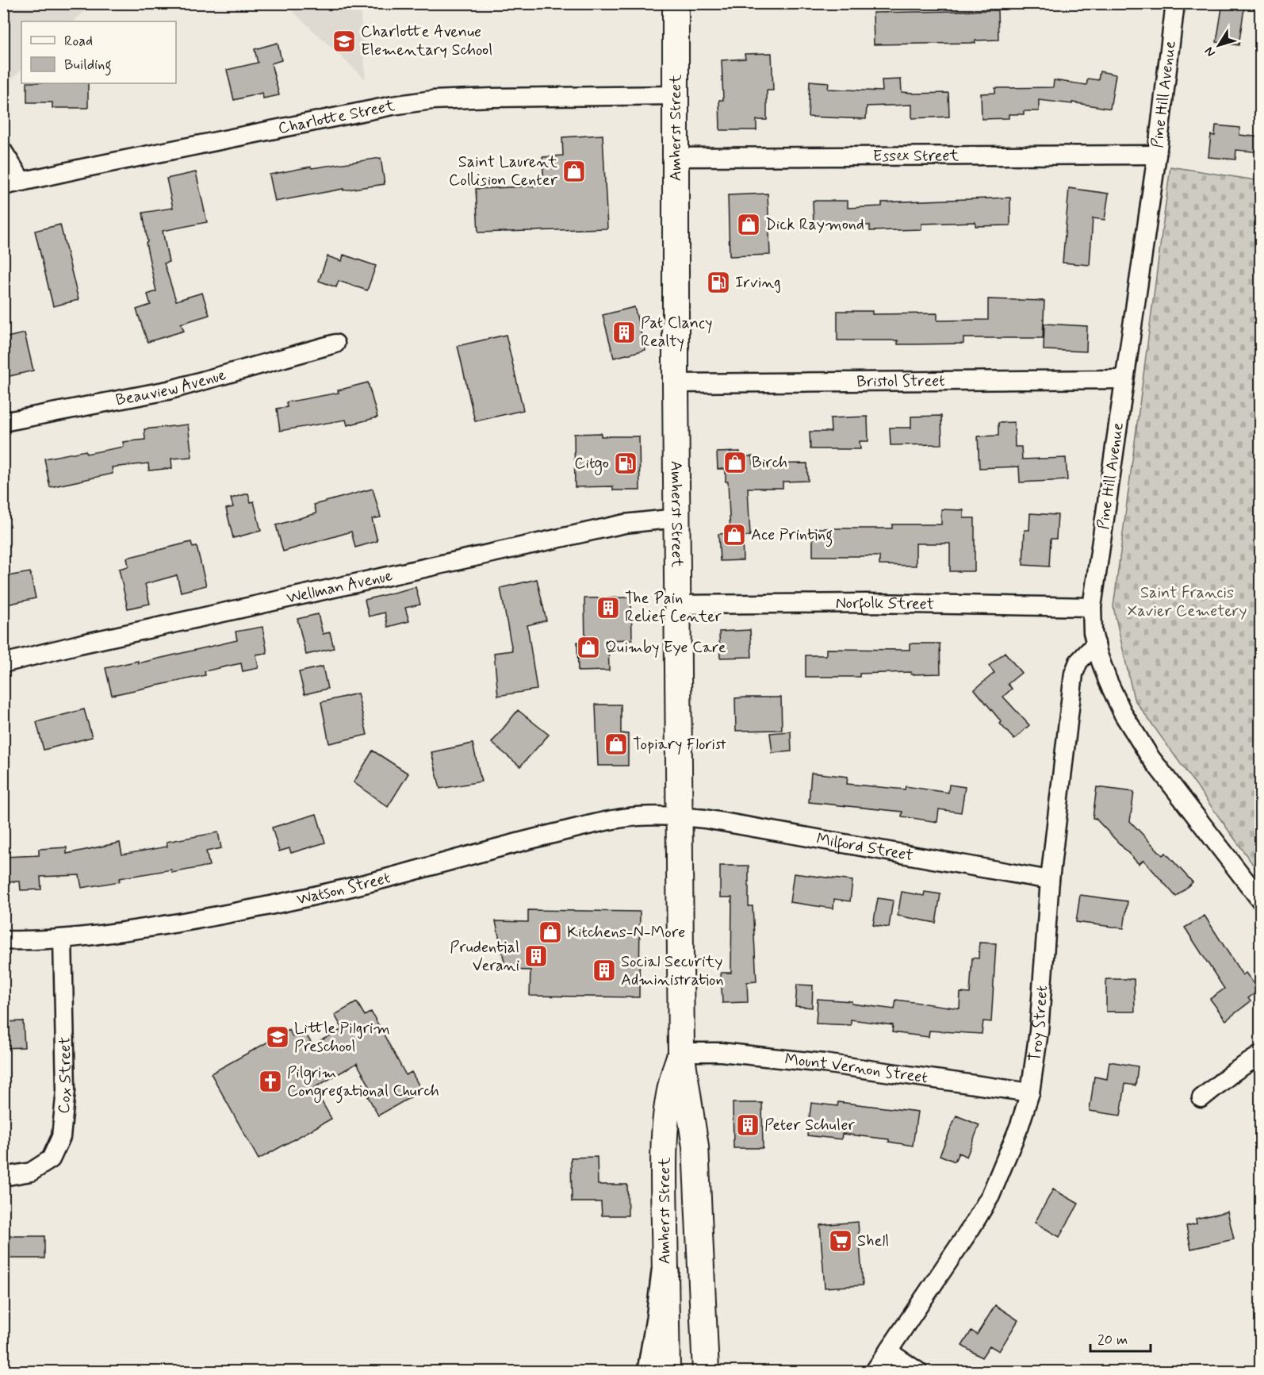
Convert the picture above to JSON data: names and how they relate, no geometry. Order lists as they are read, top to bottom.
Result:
{
  "streets": {
    "main road": ["Amherst Street"],
    "street": [
      "Pine Hill Avenue",
      "Charlotte Street",
      "Essex Street",
      "Bristol Street",
      "Beauview Avenue",
      "Wellman Avenue",
      "Norfolk Street",
      "Milford Street",
      "Watson Street",
      "Troy Street",
      "Mount Vernon Street",
      "Cox Street"
    ]
  },
  "crossings": [
    ["Pine Hill Avenue", "Essex Street"],
    ["Pine Hill Avenue", "Bristol Street"],
    ["Pine Hill Avenue", "Norfolk Street"],
    ["Pine Hill Avenue", "Troy Street"],
    ["Charlotte Street", "Amherst Street"],
    ["Amherst Street", "Essex Street"],
    ["Amherst Street", "Bristol Street"],
    ["Amherst Street", "Wellman Avenue"],
    ["Amherst Street", "Norfolk Street"],
    ["Amherst Street", "Milford Street"],
    ["Amherst Street", "Watson Street"],
    ["Amherst Street", "Mount Vernon Street"],
    ["Milford Street", "Watson Street"],
    ["Milford Street", "Troy Street"],
    ["Watson Street", "Cox Street"],
    ["Troy Street", "Mount Vernon Street"]
  ],
  "parks": ["Saint Francis Xavier Cemetery"],
  "places": {
    "school or university": ["Charlotte Avenue Elementary School", "Little Pilgrim Preschool"],
    "shop": [
      "Saint Laurent Collision Center",
      "Dick Raymond",
      "Birch",
      "Ace Printing",
      "Quimby Eye Care",
      "Topiary Florist",
      "Kitchens-N-More"
    ],
    "fuel station": ["Irving", "Citgo"],
    "building": [
      "Pat Clancy Realty",
      "The Pain Relief Center",
      "Prudential Verani",
      "Social Security Administration",
      "Peter Schuler"
    ],
    "church": ["Pilgrim Congregational Church"],
    "supermarket": ["Shell"]
  },
  "legend": ["Road", "Building"],
  "scale_bar": "20 m",
  "north": "bottom left"
}
